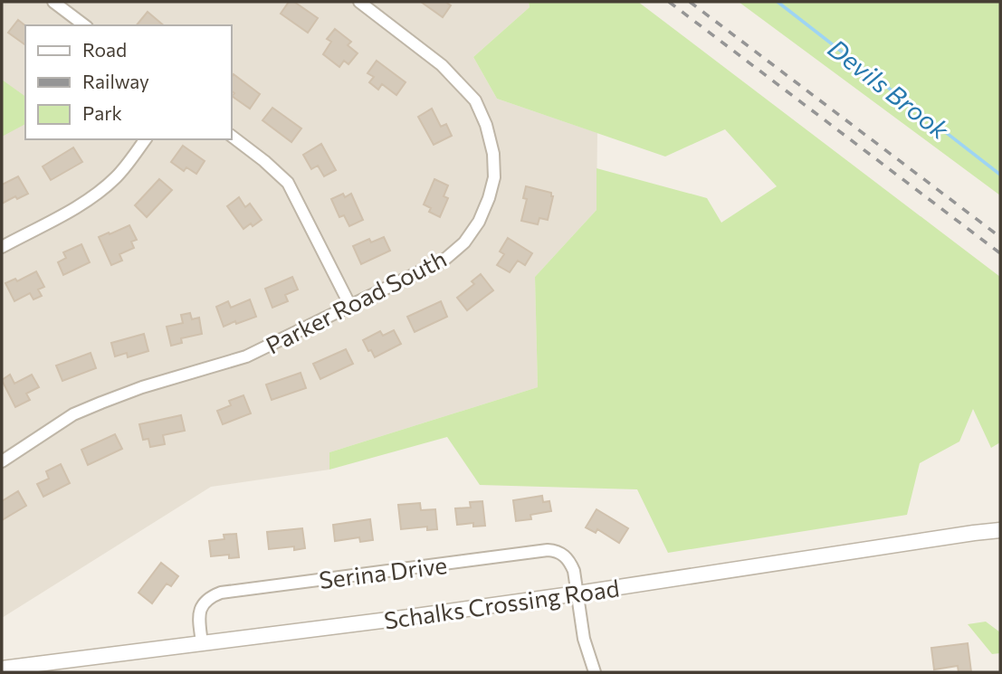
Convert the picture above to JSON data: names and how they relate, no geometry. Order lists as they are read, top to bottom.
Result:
{
  "streets": {
    "street": ["Parker Road South", "Serina Drive", "Schalks Crossing Road"]
  },
  "crossings": [
    ["Serina Drive", "Schalks Crossing Road"]
  ],
  "water": ["Devils Brook"],
  "legend": ["Road", "Railway", "Park"]
}
